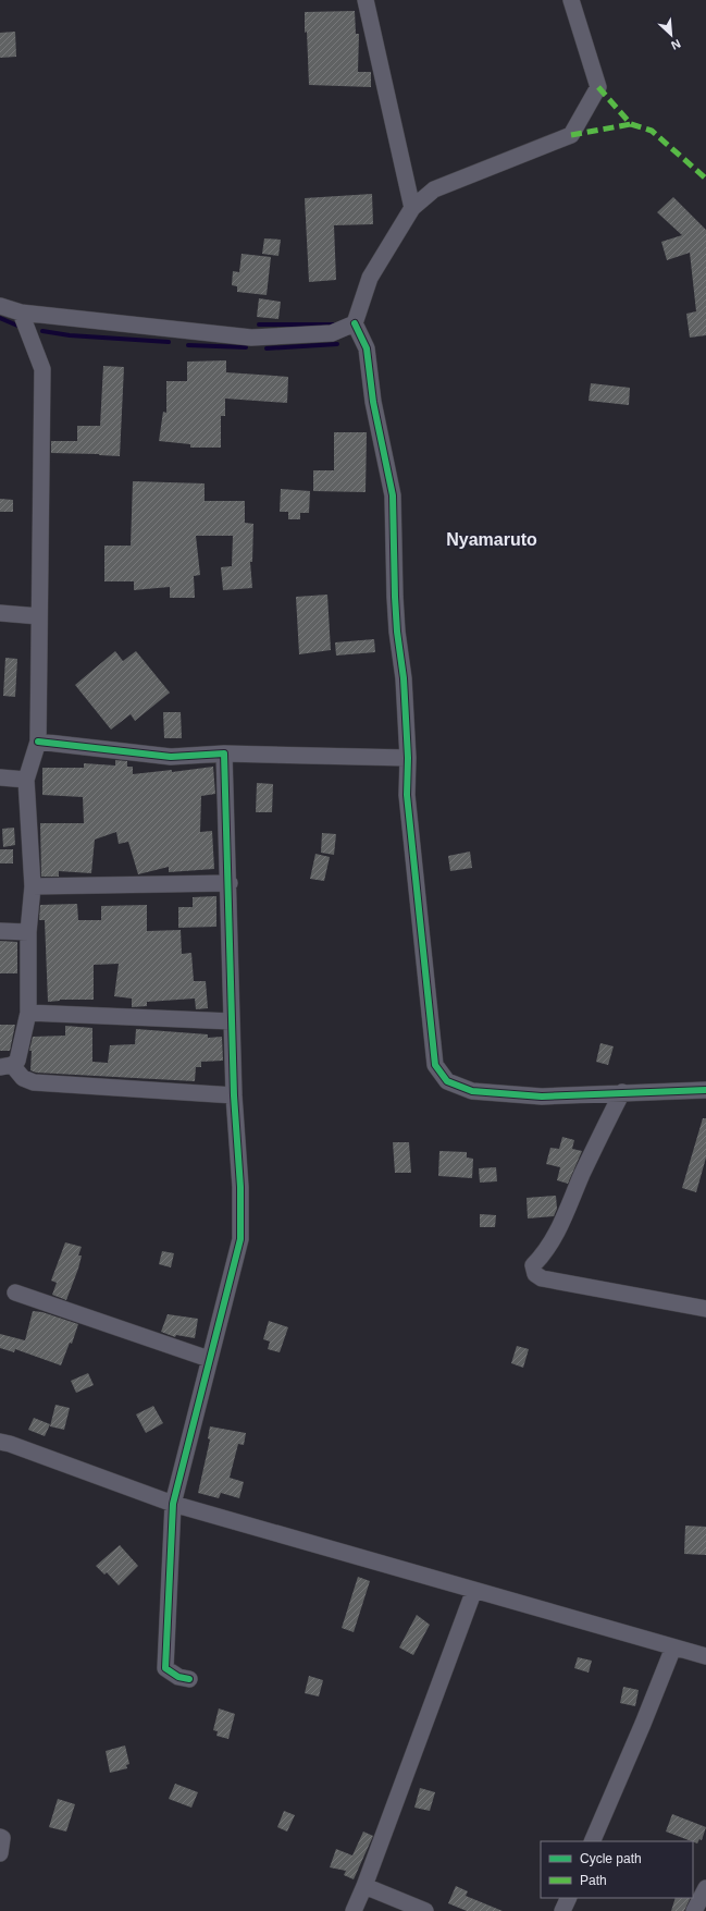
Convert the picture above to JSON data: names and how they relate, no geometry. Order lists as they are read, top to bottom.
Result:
{
  "districts": ["Nyamaruto"],
  "legend": ["Cycle path", "Path"],
  "north": "bottom right"
}
